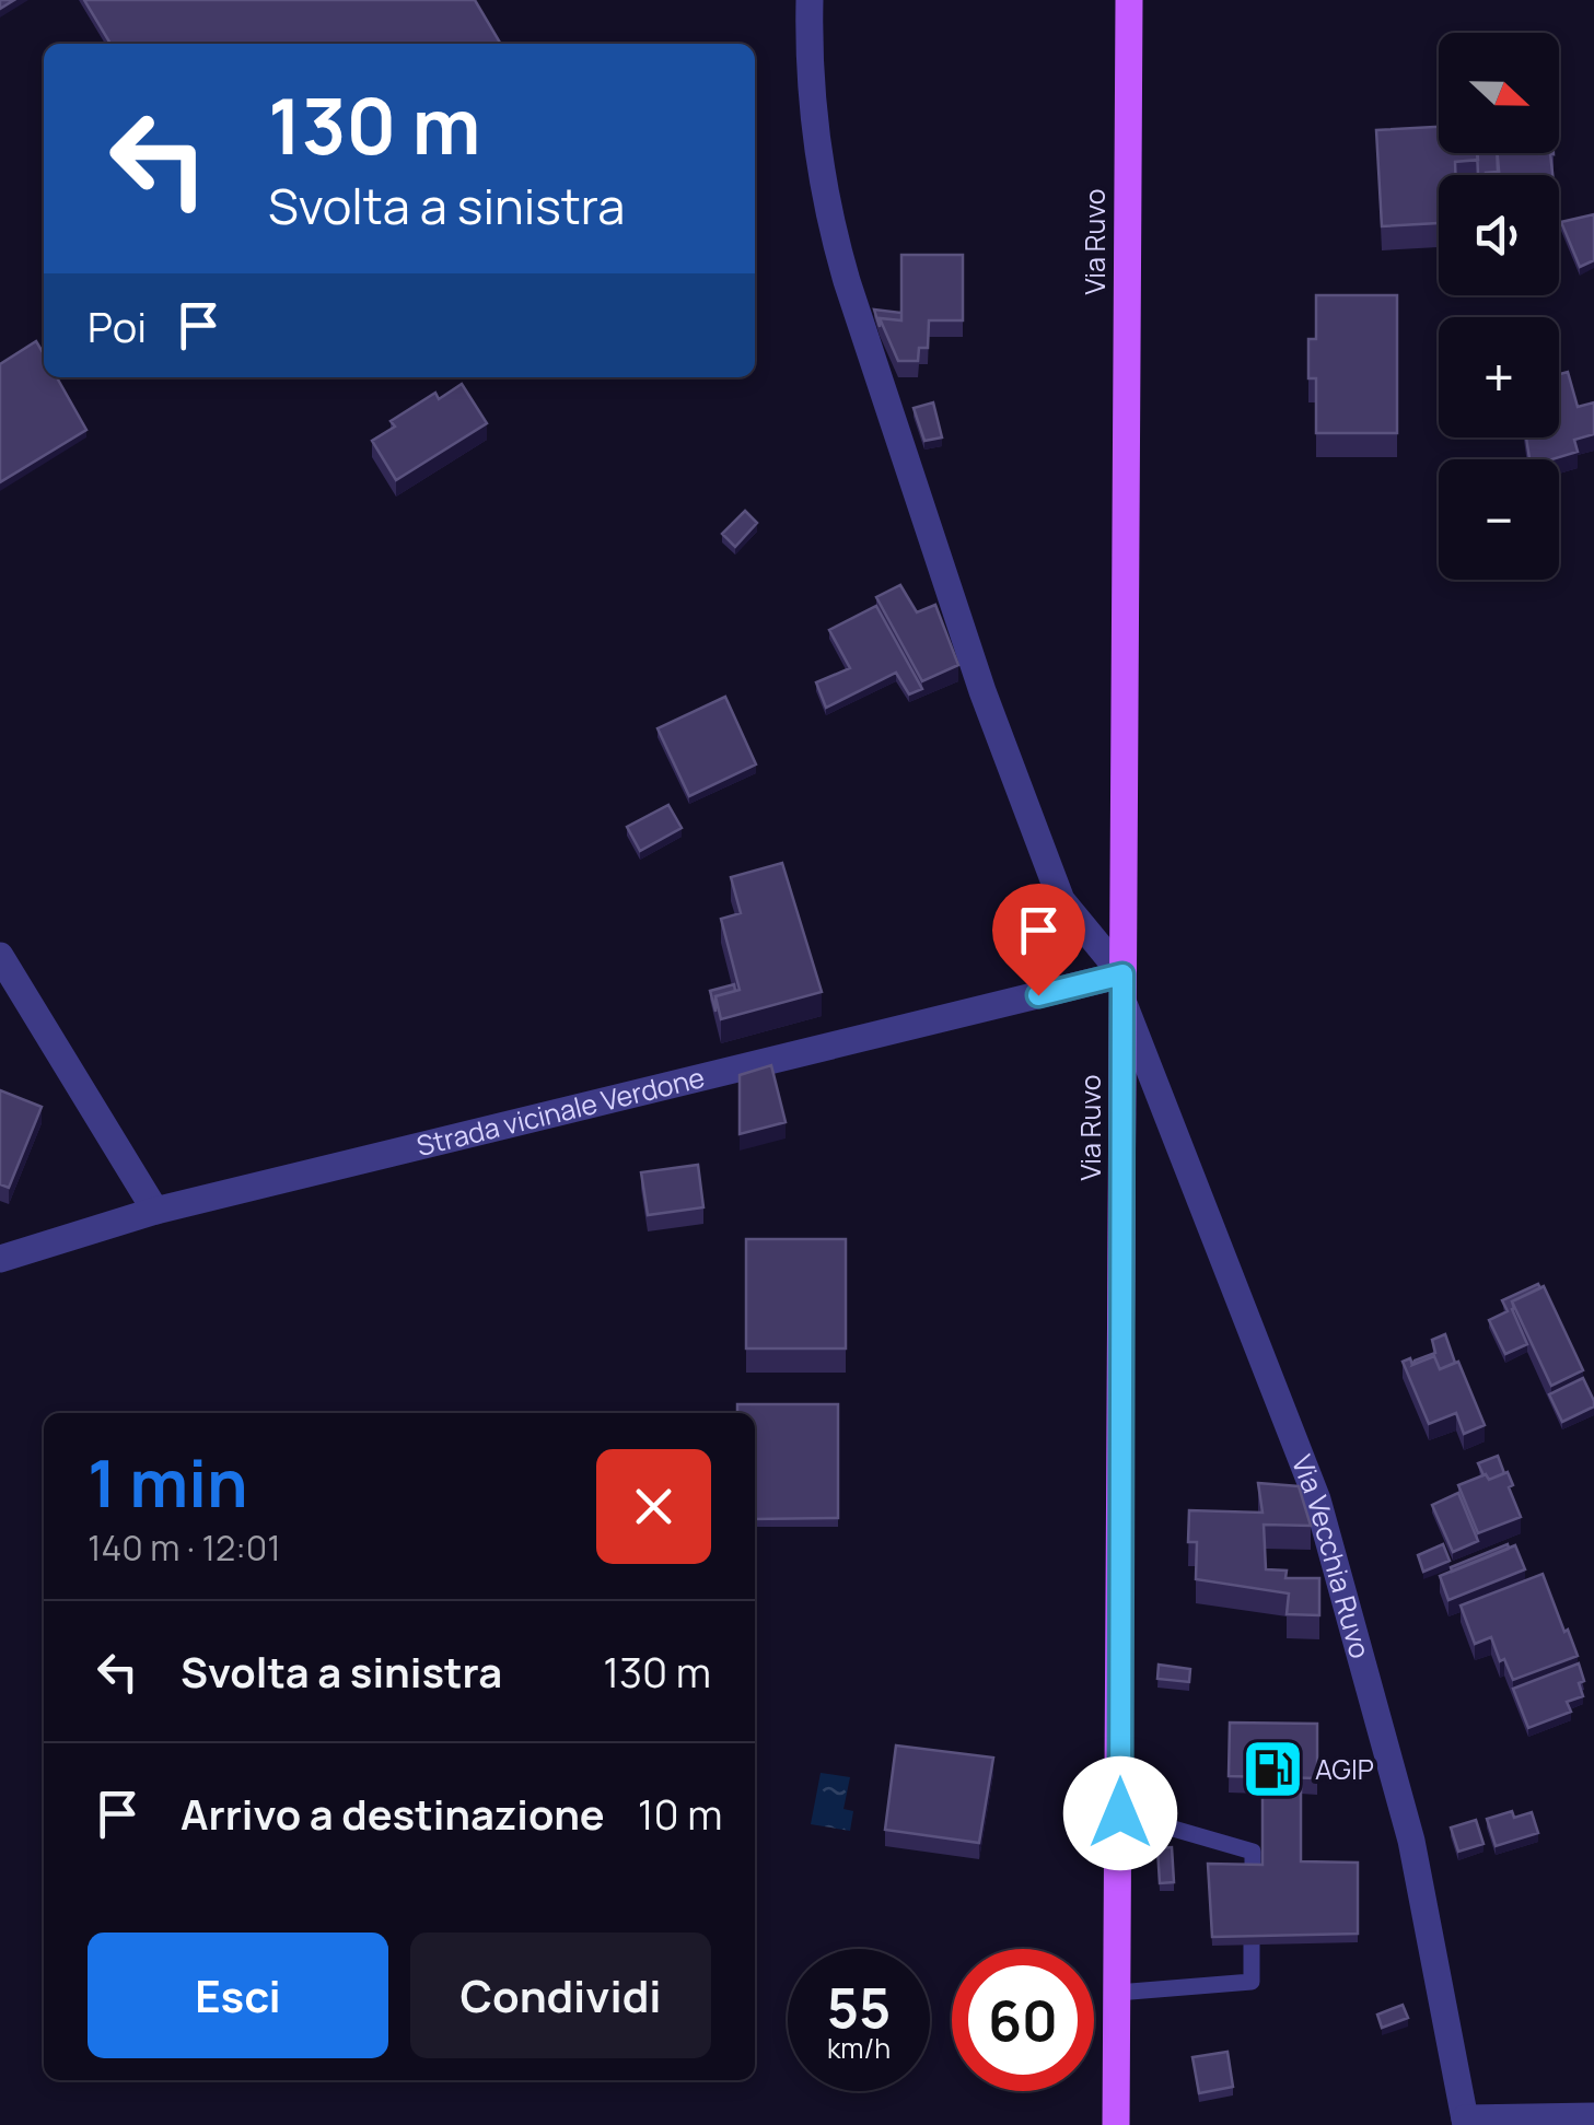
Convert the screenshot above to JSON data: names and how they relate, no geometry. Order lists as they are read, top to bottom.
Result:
{
  "streets": {
    "main road": ["Via Ruvo"],
    "street": ["Strada vicinale Verdone", "Via Vecchia Ruvo"]
  },
  "crossings": [
    ["Via Ruvo", "Strada vicinale Verdone"],
    ["Via Ruvo", "Via Vecchia Ruvo"]
  ],
  "places": {
    "fuel station": ["AGIP"]
  },
  "north": "right",
  "page": {
    "map_buttons": ["+", "−"],
    "turn": ["130 m", "Svolta a sinistra"],
    "then": "Poi",
    "heading": ["1 min", "140 m · 12:01"],
    "list": [
      {
        "name": "Svolta a sinistra",
        "value": "130 m"
      },
      {
        "name": "Arrivo a destinazione",
        "value": "10 m"
      }
    ],
    "buttons": ["Esci", "Condividi"],
    "speed": "55 km/h",
    "limit": "60"
  }
}
